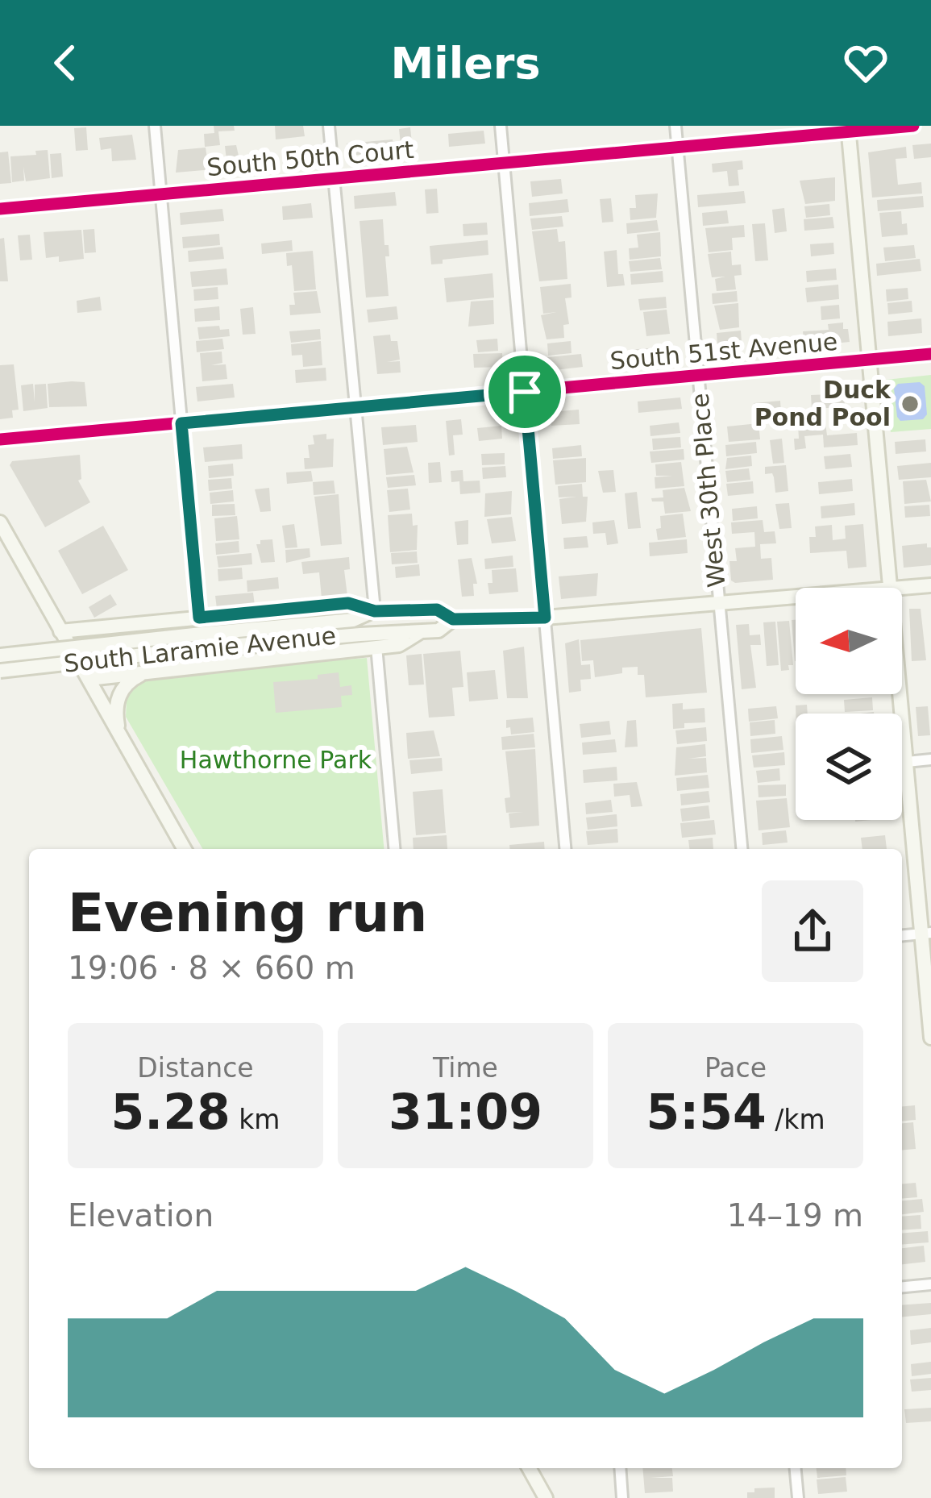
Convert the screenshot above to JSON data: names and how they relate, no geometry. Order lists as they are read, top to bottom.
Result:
{
  "streets": {
    "main road": ["South Laramie Avenue"],
    "street": ["South 50th Court", "South 51st Avenue", "West 30th Place"]
  },
  "crossings": [
    ["South 50th Court", "West 30th Place"],
    ["South 51st Avenue", "West 30th Place"],
    ["West 30th Place", "South Laramie Avenue"]
  ],
  "parks": ["Hawthorne Park"],
  "places": ["Duck Pond Pool"],
  "north": "left",
  "page": {
    "header": "Milers",
    "heading": ["Evening run", "19:06 · 8 × 660 m"],
    "stats": [
      ["Distance", "5.28 km"],
      ["Time", "31:09"],
      ["Pace", "5:54 /km"]
    ],
    "chart": ["Elevation", "14–19 m"]
  }
}
